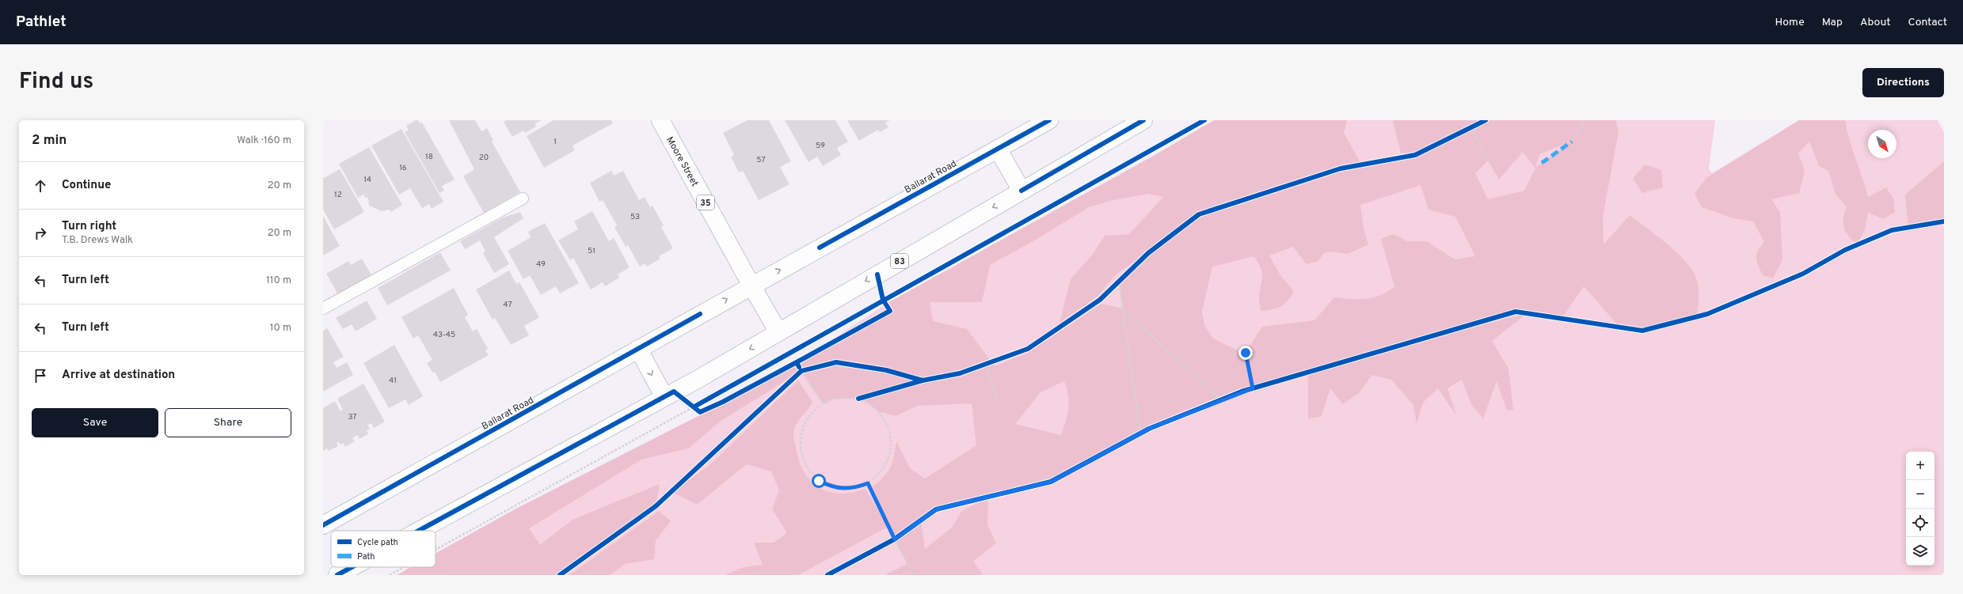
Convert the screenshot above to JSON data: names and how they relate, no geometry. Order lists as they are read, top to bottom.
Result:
{
  "streets": {
    "main road": [
      "Moore Street",
      "Ballarat Road",
      "35",
      "83"
    ]
  },
  "crossings": [
    ["Moore Street", "Ballarat Road"],
    ["Moore Street", "35"],
    ["Ballarat Road", "35"],
    ["35", "83"]
  ],
  "house_numbers": [
    "1",
    "59",
    "18",
    "20",
    "57",
    "16",
    "14",
    "12",
    "53",
    "51",
    "49",
    "47",
    "43-45",
    "41",
    "37"
  ],
  "legend": ["Cycle path", "Path"],
  "north": "bottom right",
  "page": {
    "header": "Pathlet",
    "nav": [
      "Home",
      "Map",
      "About",
      "Contact"
    ],
    "title": "Find us",
    "buttons": [
      "Directions",
      ["Save", "Share"]
    ],
    "heading": ["2 min", "Walk · 160 m"],
    "list": [
      ["Continue", "20 m"],
      ["Turn right", "T.B. Drews Walk", "20 m"],
      ["Turn left", "110 m"],
      ["Turn left", "10 m"],
      "Arrive at destination"
    ],
    "map_buttons": ["+", "−"]
  }
}
